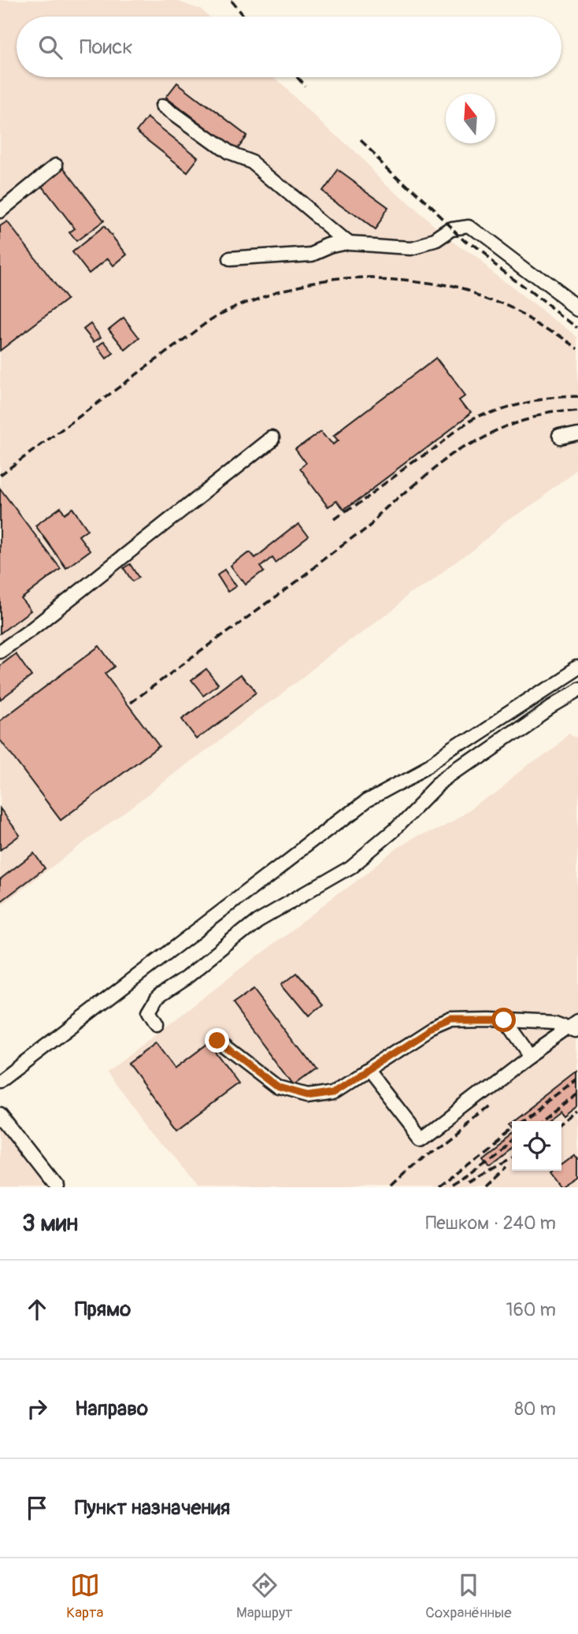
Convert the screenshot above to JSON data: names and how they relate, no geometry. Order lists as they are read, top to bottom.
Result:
{
  "north": "top",
  "page": {
    "search": "Поиск",
    "heading": ["3 мин", "Пешком · 240 m"],
    "list": [
      ["Прямо", "160 m"],
      ["Направо", "80 m"],
      "Пункт назначения"
    ],
    "nav": ["Карта", "Маршрут", "Сохранённые"]
  }
}
